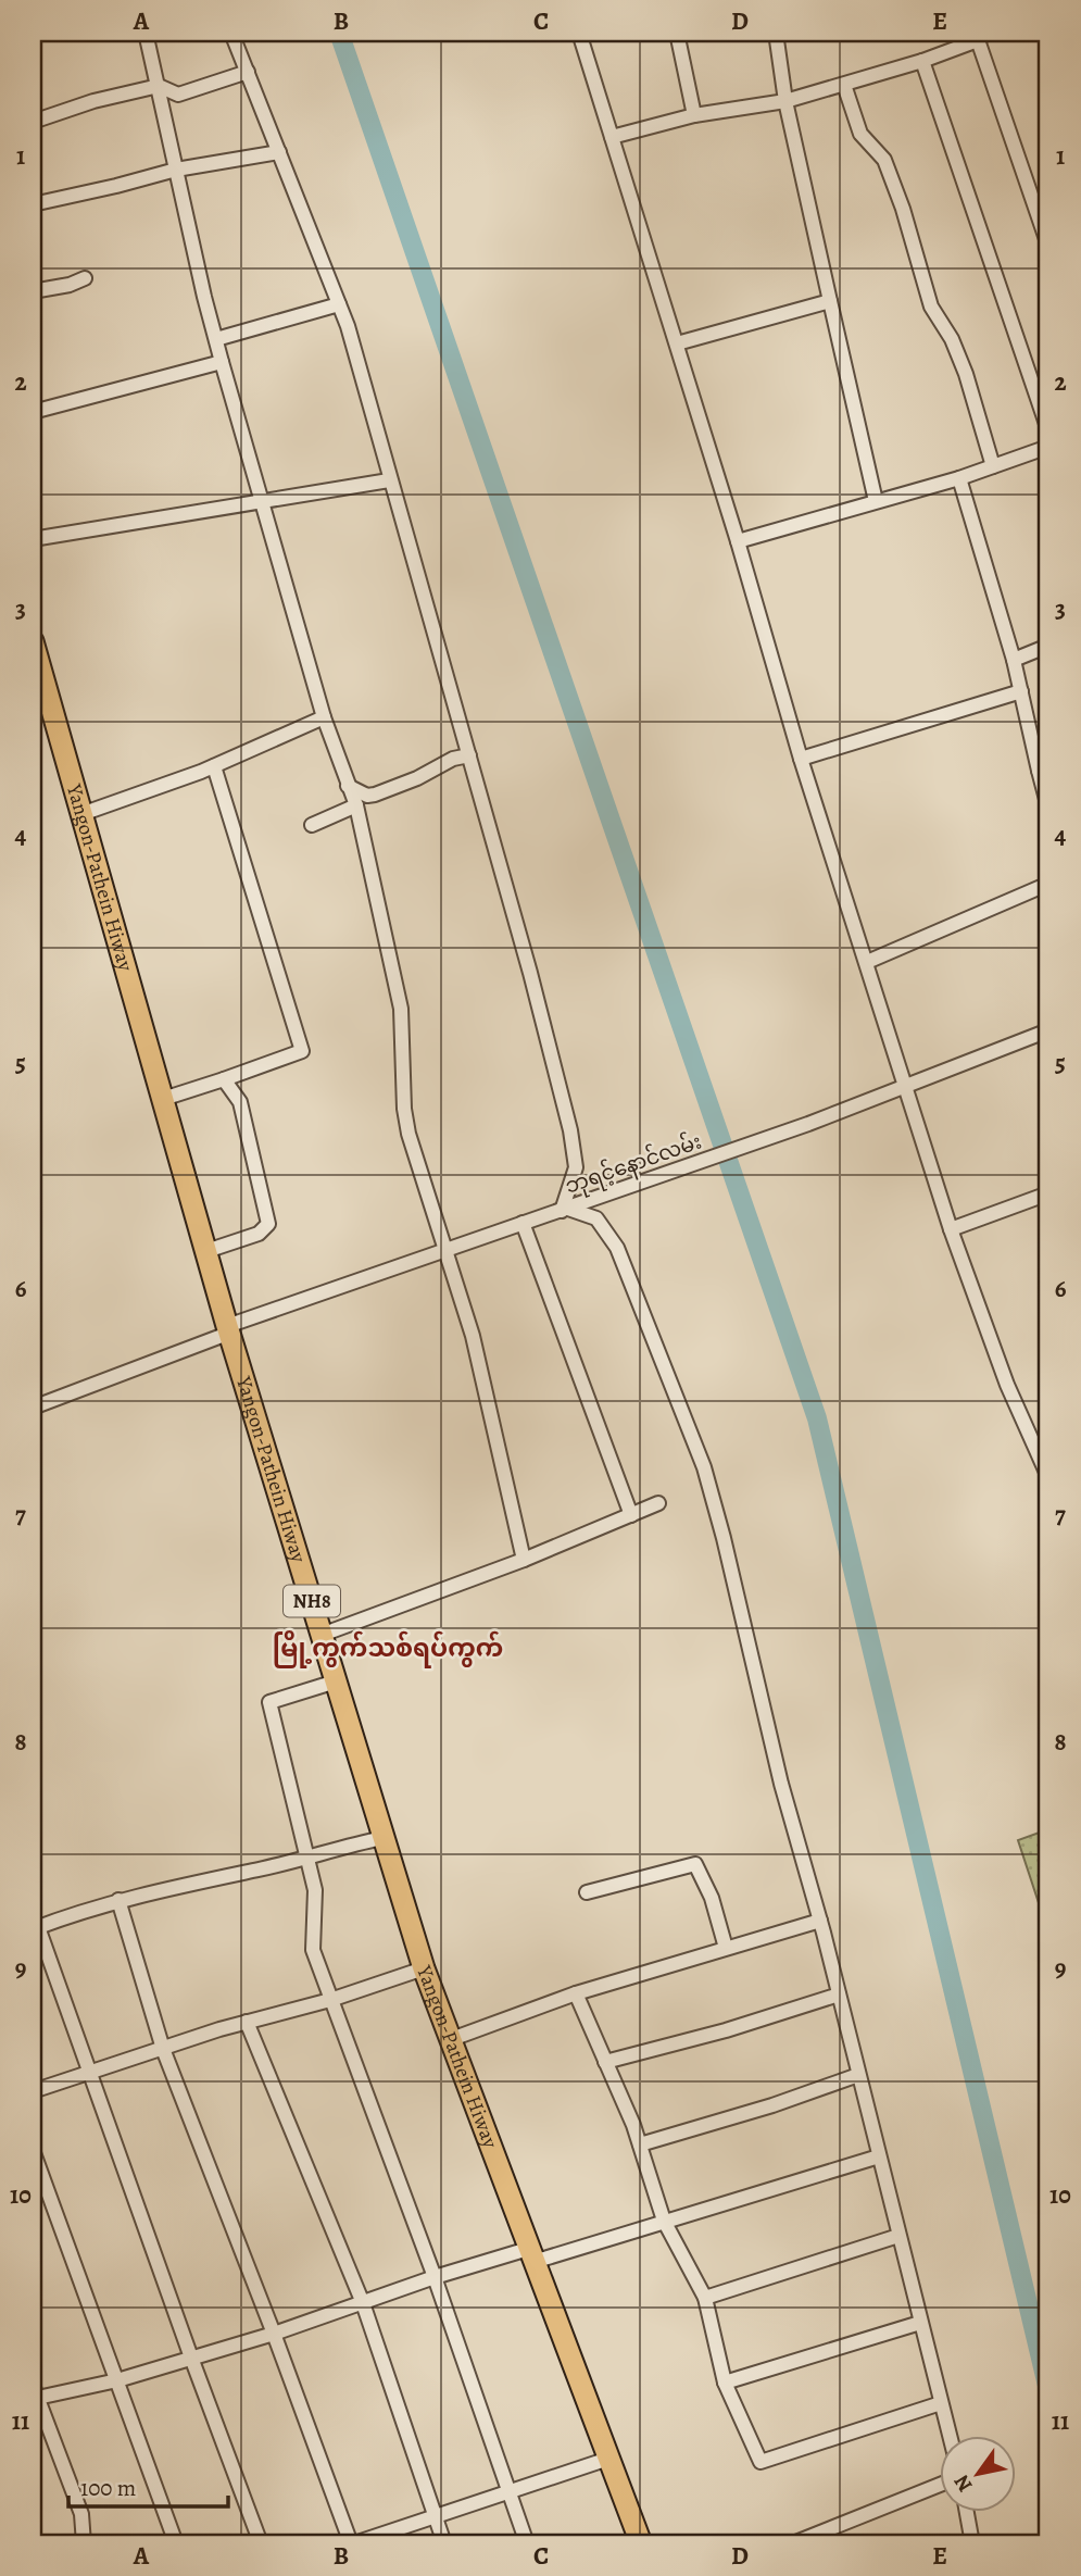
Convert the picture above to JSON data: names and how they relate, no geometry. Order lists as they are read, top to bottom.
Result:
{
  "streets": {
    "highway": ["Yangon-Pathein Hiway", "NH8"],
    "street": ["ဘုရင့်နောင်လမ်း"]
  },
  "crossings": [
    ["Yangon-Pathein Hiway", "ဘုရင့်နောင်လမ်း"]
  ],
  "districts": ["မြို့ကွက်သစ်ရပ်ကွက်"],
  "scale_bar": "100 m",
  "north": "bottom left",
  "grid": {
    "columns": [
      "A",
      "B",
      "C",
      "D",
      "E"
    ],
    "rows": [
      "1",
      "2",
      "3",
      "4",
      "5",
      "6",
      "7",
      "8",
      "9",
      "10",
      "11"
    ]
  }
}
